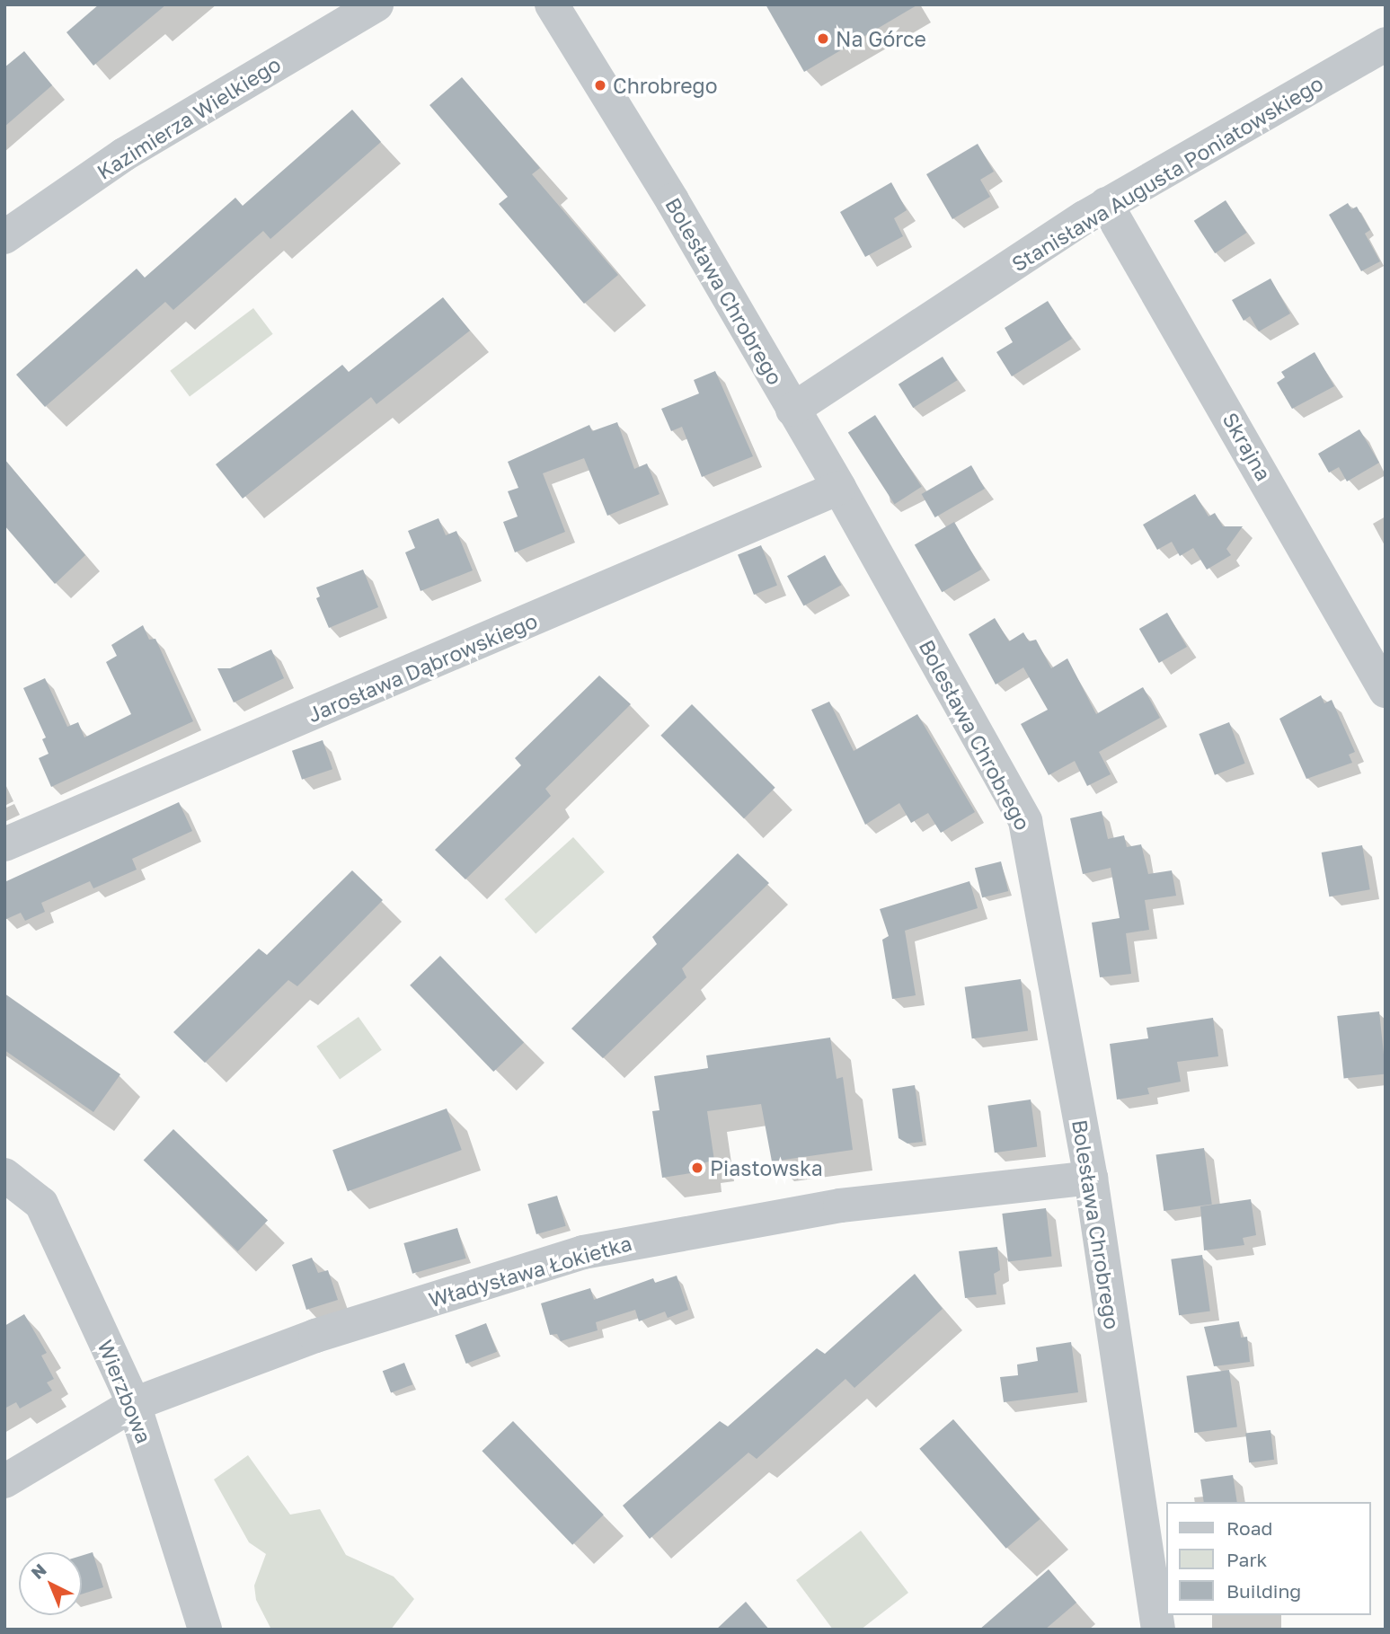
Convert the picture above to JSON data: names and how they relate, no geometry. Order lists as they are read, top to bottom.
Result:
{
  "streets": {
    "street": [
      "Kazimierza Wielkiego",
      "Stanisława Augusta Poniatowskiego",
      "Bolesława Chrobrego",
      "Skrajna",
      "Jarosława Dąbrowskiego",
      "Władysława Łokietka",
      "Wierzbowa"
    ]
  },
  "crossings": [
    ["Stanisława Augusta Poniatowskiego", "Bolesława Chrobrego"],
    ["Stanisława Augusta Poniatowskiego", "Skrajna"],
    ["Bolesława Chrobrego", "Jarosława Dąbrowskiego"],
    ["Bolesława Chrobrego", "Władysława Łokietka"],
    ["Władysława Łokietka", "Wierzbowa"]
  ],
  "places": ["Na Górce", "Chrobrego", "Piastowska"],
  "legend": ["Road", "Park", "Building"],
  "north": "top left"
}
